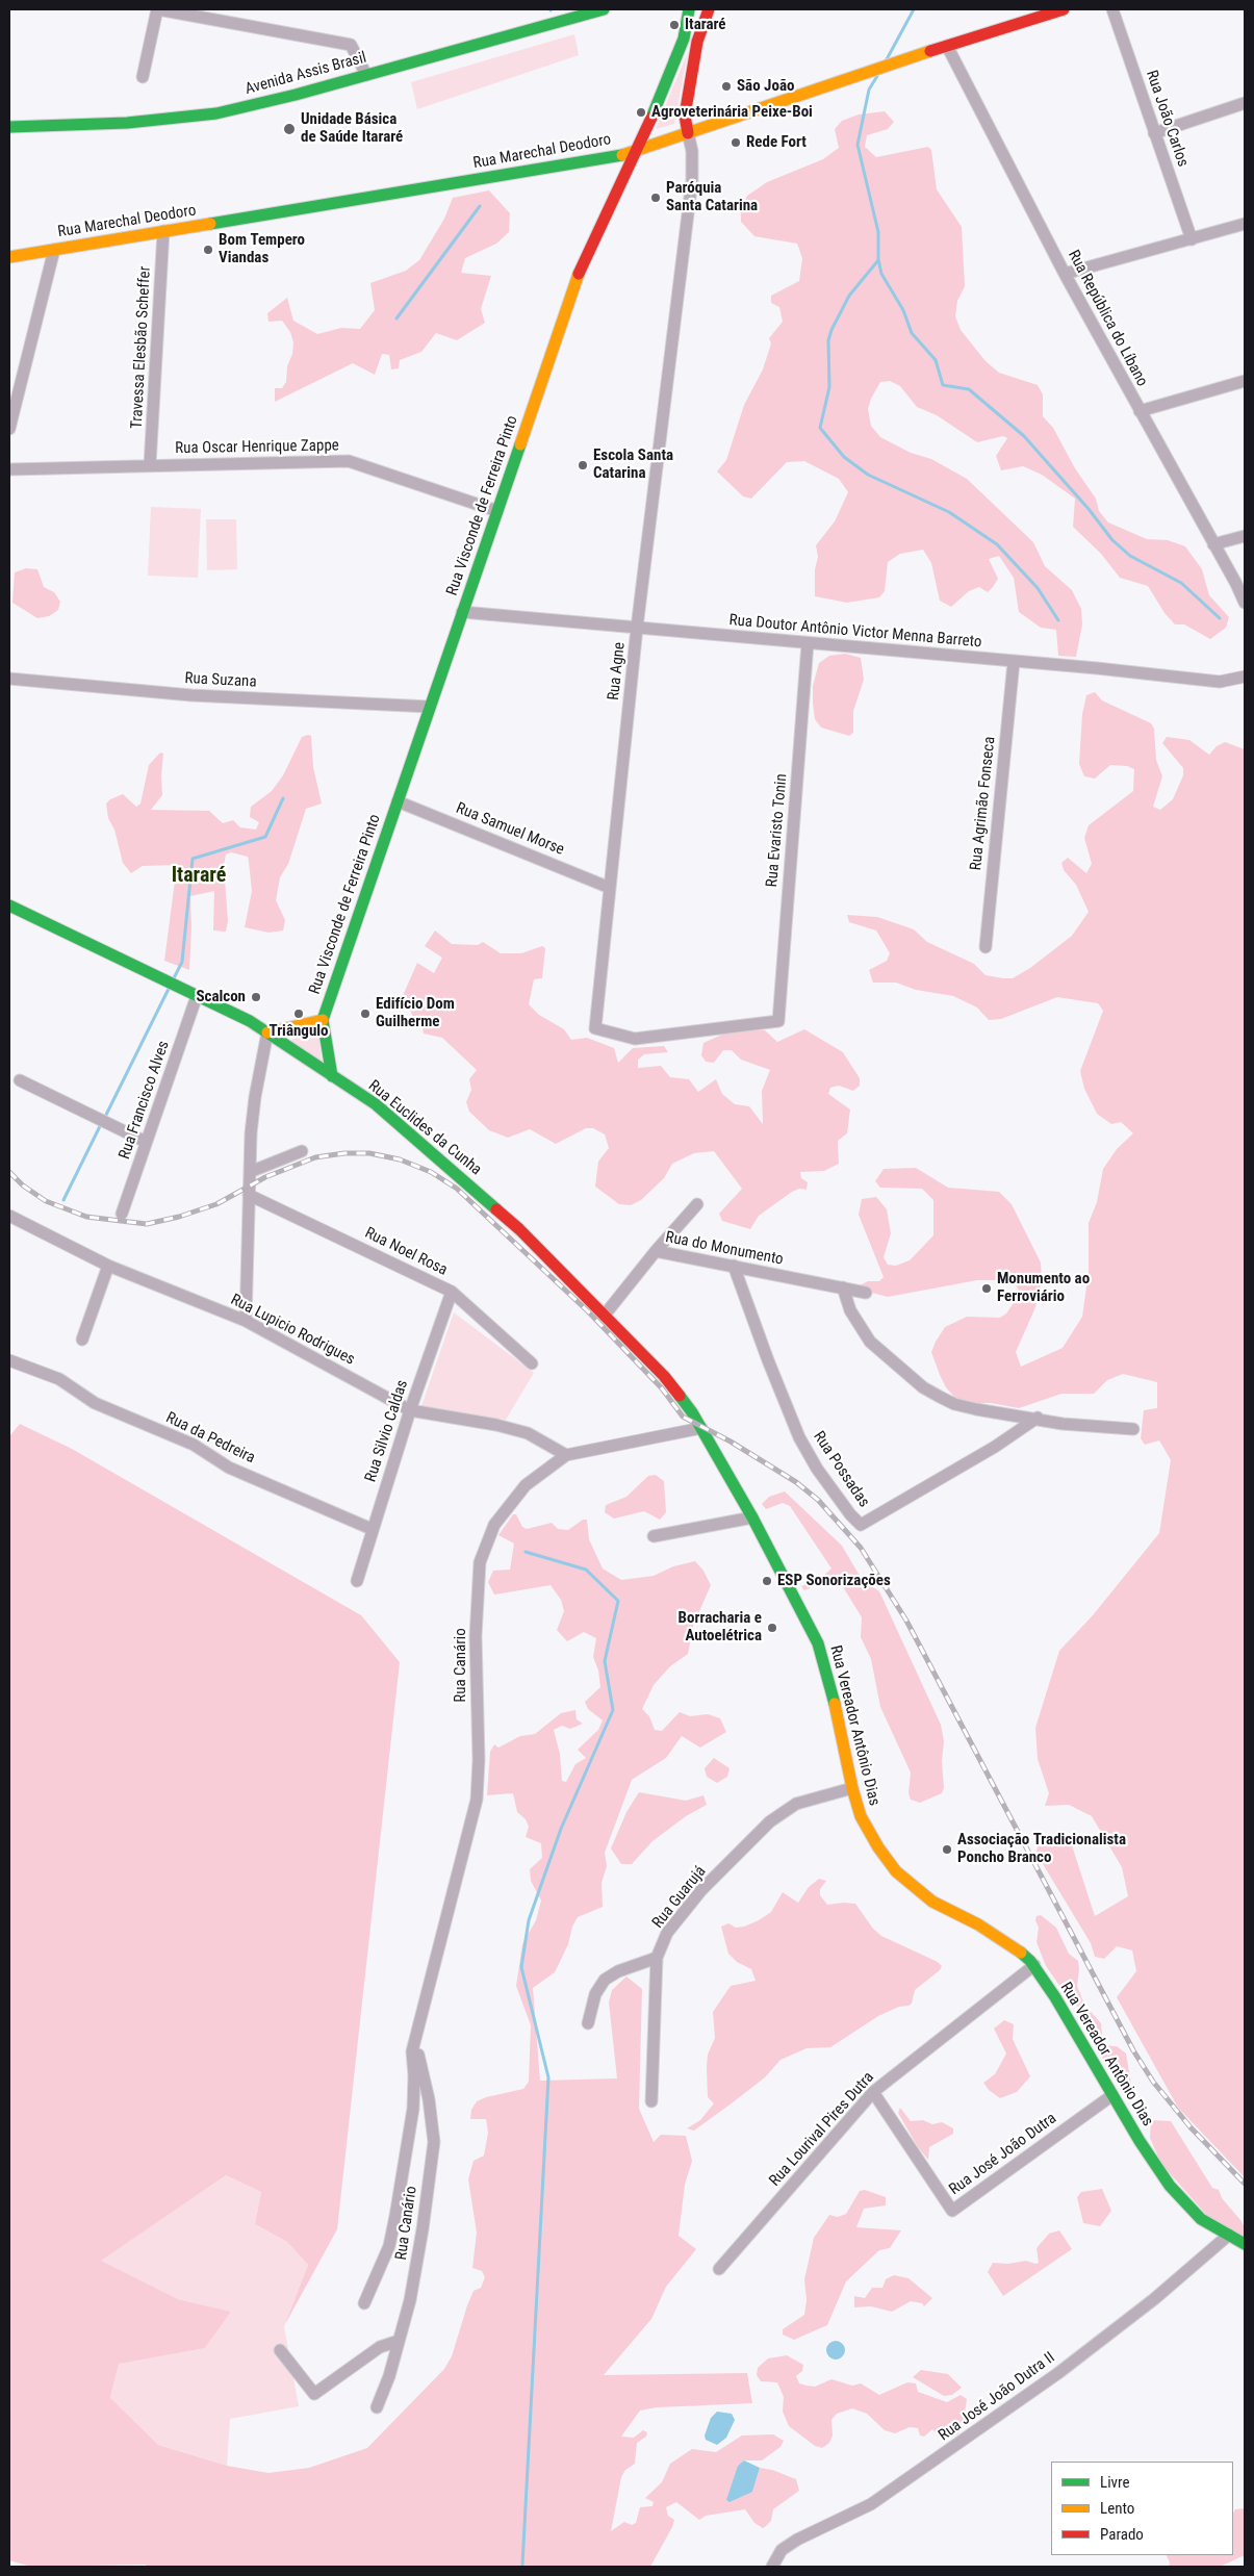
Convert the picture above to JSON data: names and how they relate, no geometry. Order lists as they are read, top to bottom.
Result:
{
  "streets": {
    "street": [
      "Avenida Assis Brasil",
      "Rua João Carlos",
      "Rua Marechal Deodoro",
      "Rua República do Líbano",
      "Travessa Elesbão Scheffer",
      "Rua Oscar Henrique Zappe",
      "Rua Visconde de Ferreira Pinto",
      "Rua Doutor Antônio Victor Menna Barreto",
      "Rua Agne",
      "Rua Suzana",
      "Rua Agrimão Fonseca",
      "Rua Samuel Morse",
      "Rua Evaristo Tonin",
      "Rua Francisco Alves",
      "Rua Euclides da Cunha",
      "Rua do Monumento",
      "Rua Noel Rosa",
      "Rua Lupicio Rodrigues",
      "Rua Silvio Caldas",
      "Rua da Pedreira",
      "Rua Possadas",
      "Rua Canário",
      "Rua Vereador Antônio Dias",
      "Rua Guarujá",
      "Rua Lourival Pires Dutra",
      "Rua José João Dutra",
      "Rua José João Dutra II"
    ]
  },
  "crossings": [
    ["Rua Marechal Deodoro", "Rua República do Líbano"],
    ["Rua Marechal Deodoro", "Travessa Elesbão Scheffer"],
    ["Rua Marechal Deodoro", "Rua Visconde de Ferreira Pinto"],
    ["Rua Marechal Deodoro", "Rua Agne"],
    ["Travessa Elesbão Scheffer", "Rua Oscar Henrique Zappe"],
    ["Rua Oscar Henrique Zappe", "Rua Visconde de Ferreira Pinto"],
    ["Rua Visconde de Ferreira Pinto", "Rua Doutor Antônio Victor Menna Barreto"],
    ["Rua Visconde de Ferreira Pinto", "Rua Suzana"],
    ["Rua Visconde de Ferreira Pinto", "Rua Samuel Morse"],
    ["Rua Visconde de Ferreira Pinto", "Rua Euclides da Cunha"],
    ["Rua Doutor Antônio Victor Menna Barreto", "Rua Agne"],
    ["Rua Doutor Antônio Victor Menna Barreto", "Rua Agrimão Fonseca"],
    ["Rua Doutor Antônio Victor Menna Barreto", "Rua Evaristo Tonin"],
    ["Rua Agne", "Rua Samuel Morse"],
    ["Rua Agne", "Rua Evaristo Tonin"],
    ["Rua Francisco Alves", "Rua Euclides da Cunha"],
    ["Rua Euclides da Cunha", "Rua do Monumento"],
    ["Rua Euclides da Cunha", "Rua Canário"],
    ["Rua Euclides da Cunha", "Rua Vereador Antônio Dias"],
    ["Rua do Monumento", "Rua Possadas"],
    ["Rua Noel Rosa", "Rua Silvio Caldas"],
    ["Rua Lupicio Rodrigues", "Rua Silvio Caldas"],
    ["Rua Lupicio Rodrigues", "Rua Canário"],
    ["Rua Silvio Caldas", "Rua da Pedreira"],
    ["Rua Canário", "Rua Vereador Antônio Dias"],
    ["Rua Vereador Antônio Dias", "Rua Guarujá"],
    ["Rua Vereador Antônio Dias", "Rua Lourival Pires Dutra"],
    ["Rua Vereador Antônio Dias", "Rua José João Dutra"],
    ["Rua Vereador Antônio Dias", "Rua José João Dutra II"],
    ["Rua Lourival Pires Dutra", "Rua José João Dutra"]
  ],
  "districts": ["Itararé"],
  "places": [
    "Itararé",
    "São João",
    "Agroveterinária Peixe-Boi",
    "Unidade Básica de Saúde Itararé",
    "Rede Fort",
    "Paróquia Santa Catarina",
    "Bom Tempero Viandas",
    "Escola Santa Catarina",
    "Scalcon",
    "Triângulo",
    "Edifício Dom Guilherme",
    "Monumento ao Ferroviário",
    "ESP Sonorizações",
    "Borracharia e Autoelétrica",
    "Associação Tradicionalista Poncho Branco"
  ],
  "legend": ["Livre", "Lento", "Parado"]
}
